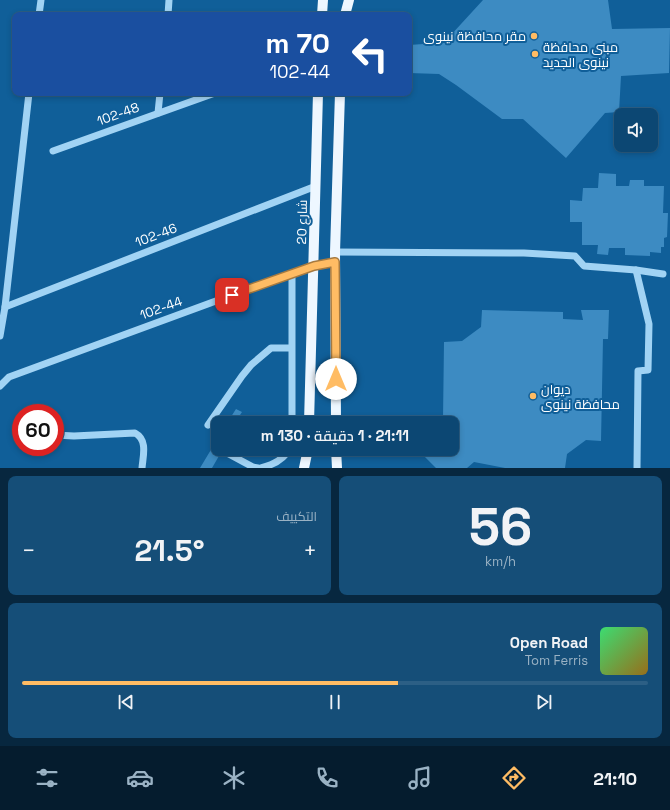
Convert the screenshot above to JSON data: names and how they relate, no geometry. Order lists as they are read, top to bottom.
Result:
{
  "streets": {
    "main road": ["شارع 20"],
    "street": ["102-48", "102-46", "102-44"]
  },
  "crossings": [
    ["شارع 20", "102-46"],
    ["شارع 20", "102-44"]
  ],
  "places": ["مقر محافظة نينوى", "مبنى محافظة نينوى الجديد", "ديوان محافظة نينوى"],
  "page": {
    "turn": ["70 m", "102-44"],
    "limit": "60",
    "trip": "21:11 · 1 دقيقة · 130 m",
    "tile": [
      ["56", "km/h"],
      "التكييف"
    ],
    "heat": ["−", "21.5°", "+"],
    "song": ["Open Road", "Tom Ferris"],
    "tabs": "21:10"
  }
}
